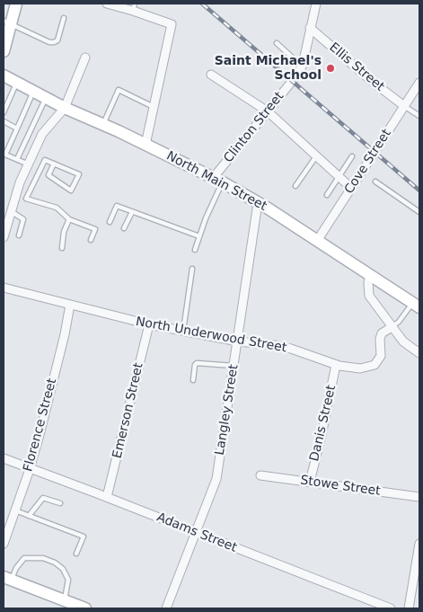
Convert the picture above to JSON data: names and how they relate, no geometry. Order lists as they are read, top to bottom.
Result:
{
  "streets": {
    "main road": ["North Main Street"],
    "street": [
      "Ellis Street",
      "Clinton Street",
      "Cove Street",
      "North Underwood Street",
      "Langley Street",
      "Emerson Street",
      "Danis Street",
      "Florence Street",
      "Stowe Street",
      "Adams Street"
    ]
  },
  "crossings": [
    ["Ellis Street", "Clinton Street"],
    ["Ellis Street", "Cove Street"],
    ["Clinton Street", "North Main Street"],
    ["Cove Street", "North Main Street"],
    ["North Main Street", "Langley Street"],
    ["North Underwood Street", "Langley Street"],
    ["North Underwood Street", "Emerson Street"],
    ["North Underwood Street", "Danis Street"],
    ["North Underwood Street", "Florence Street"],
    ["Langley Street", "Adams Street"],
    ["Emerson Street", "Adams Street"],
    ["Danis Street", "Stowe Street"],
    ["Florence Street", "Adams Street"]
  ],
  "places": ["Saint Michael's School"]
}
